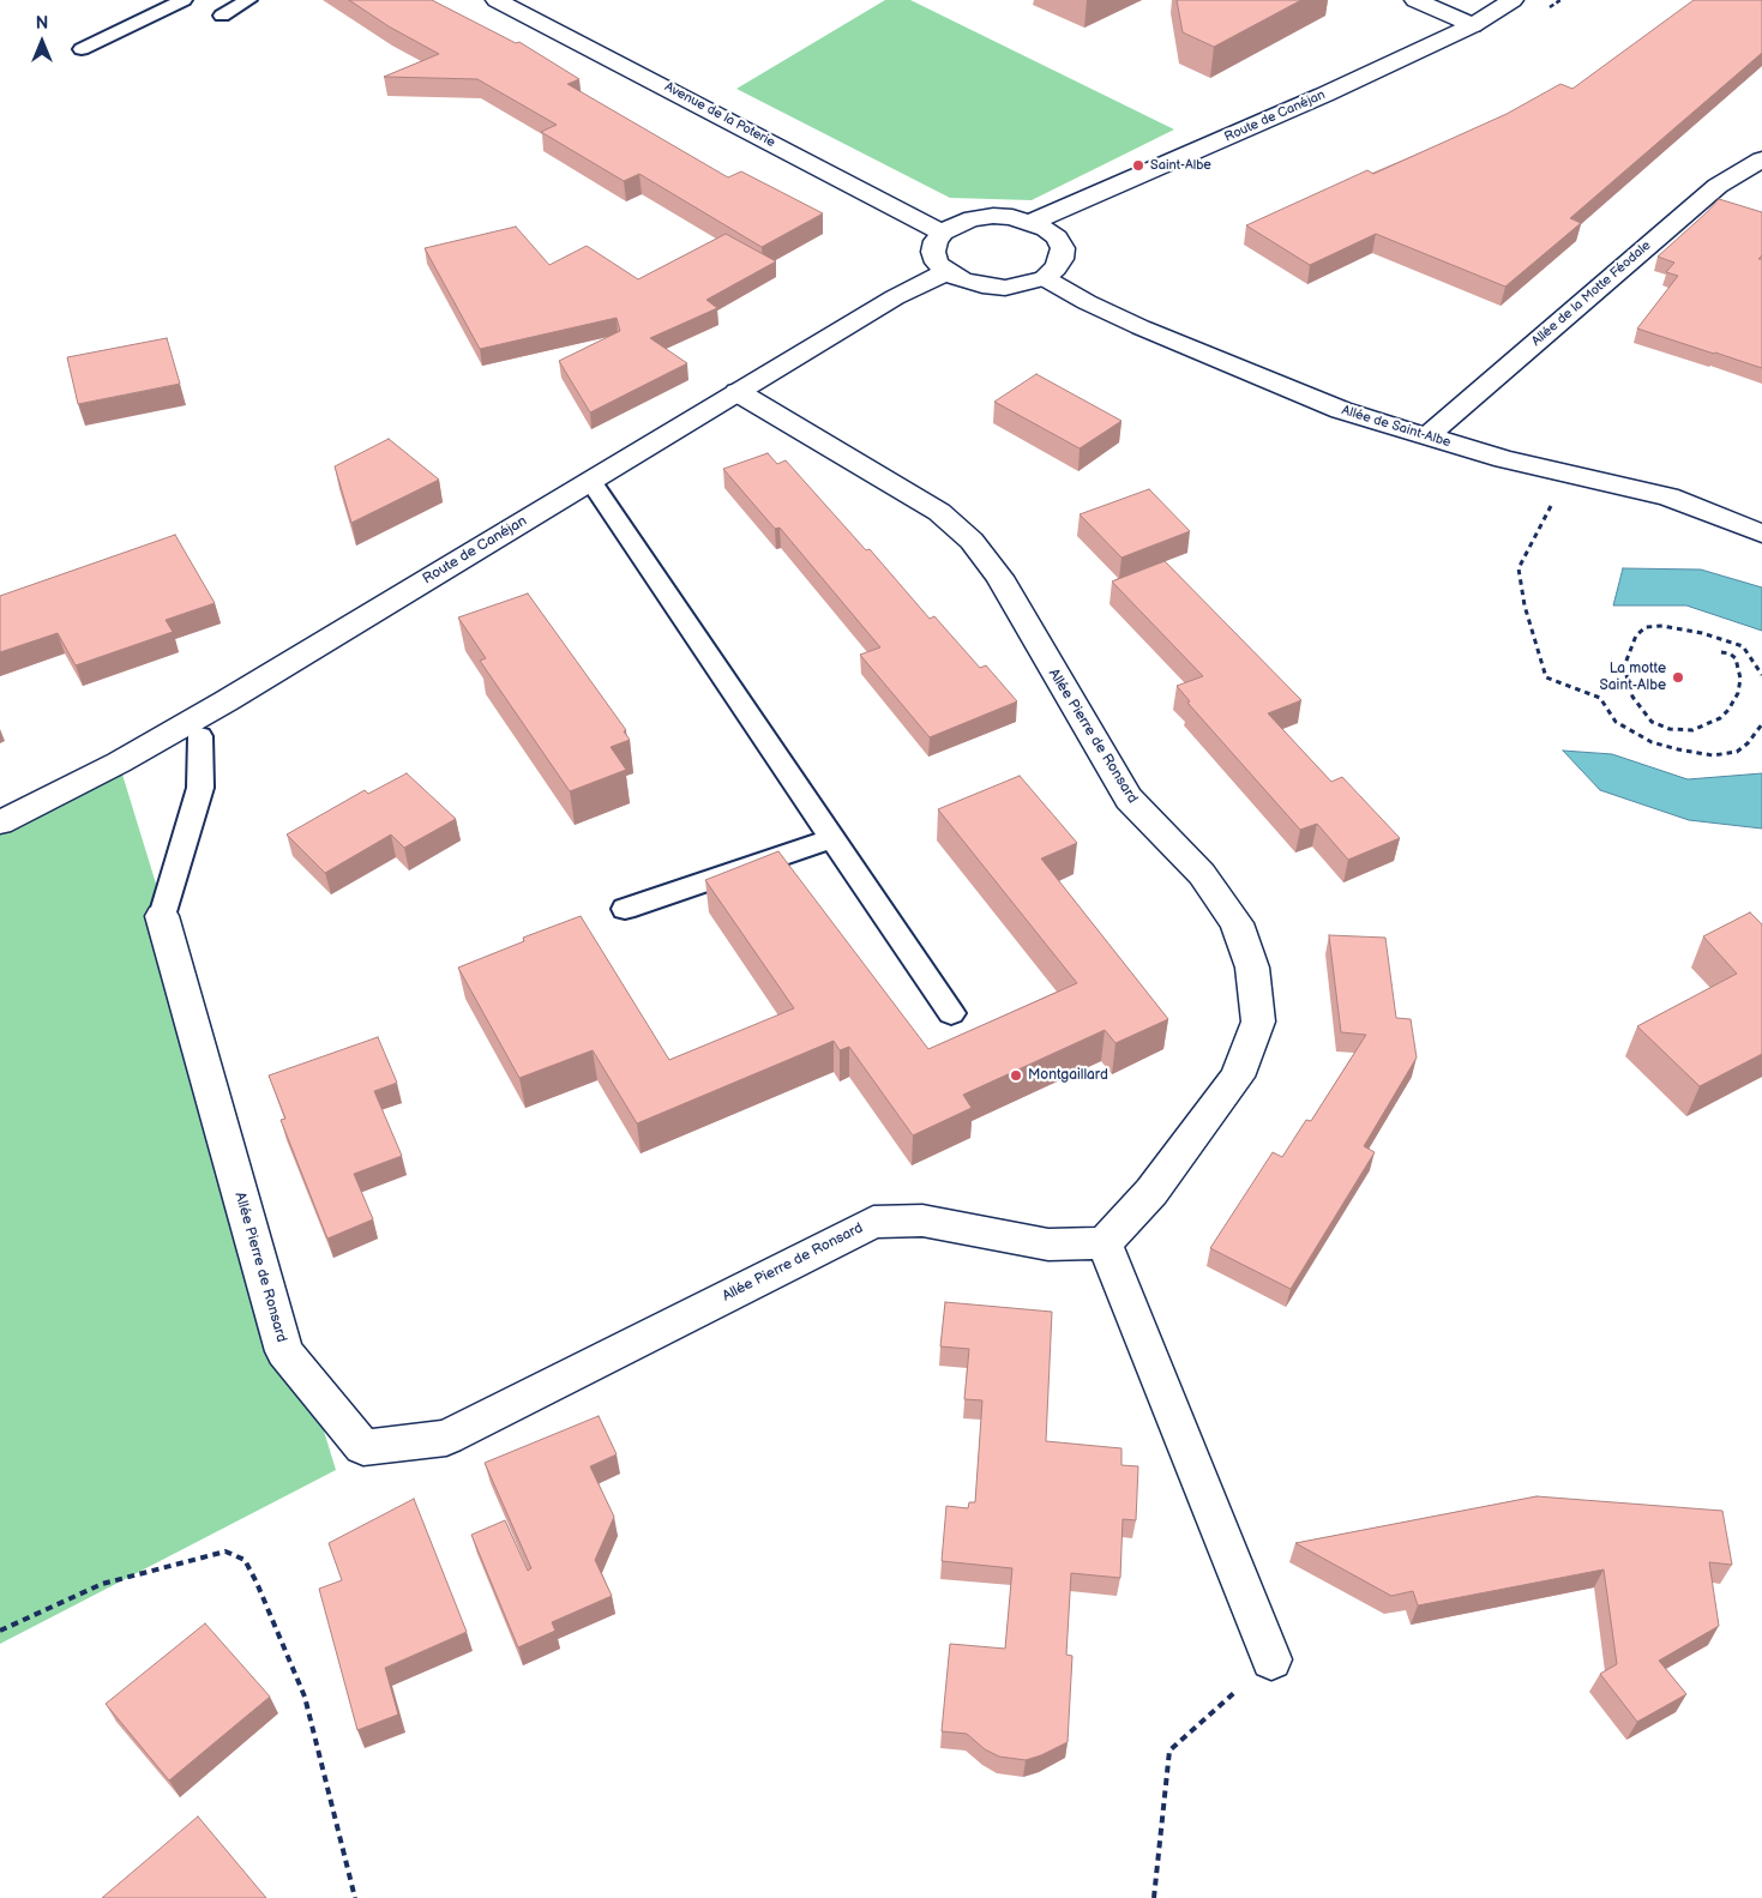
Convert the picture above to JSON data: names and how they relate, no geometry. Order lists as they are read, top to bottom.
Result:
{
  "streets": {
    "street": [
      "Avenue de la Poterie",
      "Route de Canéjan",
      "Allée de la Motte Féodale",
      "Allée de Saint-Albe",
      "Allée Pierre de Ronsard"
    ]
  },
  "crossings": [
    ["Avenue de la Poterie", "Route de Canéjan"],
    ["Avenue de la Poterie", "Allée de Saint-Albe"],
    ["Route de Canéjan", "Allée de Saint-Albe"],
    ["Route de Canéjan", "Allée Pierre de Ronsard"],
    ["Allée de la Motte Féodale", "Allée de Saint-Albe"]
  ],
  "places": ["Saint-Albe", "La motte Saint-Albe", "Montgaillard"],
  "north": "top"
}
